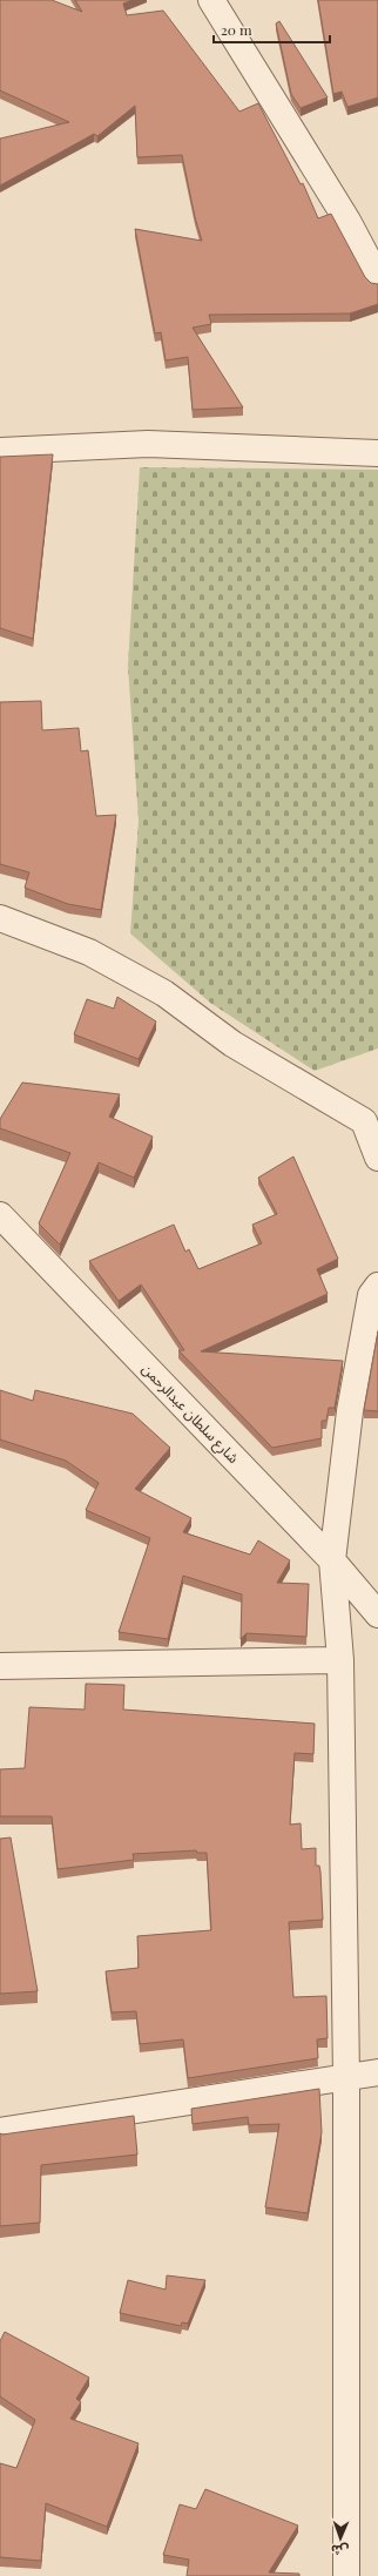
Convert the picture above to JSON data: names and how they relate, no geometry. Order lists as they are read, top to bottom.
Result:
{
  "streets": {
    "street": ["شارع سلطان عبدالرحمن"]
  },
  "scale_bar": "20 m",
  "north": "bottom"
}
